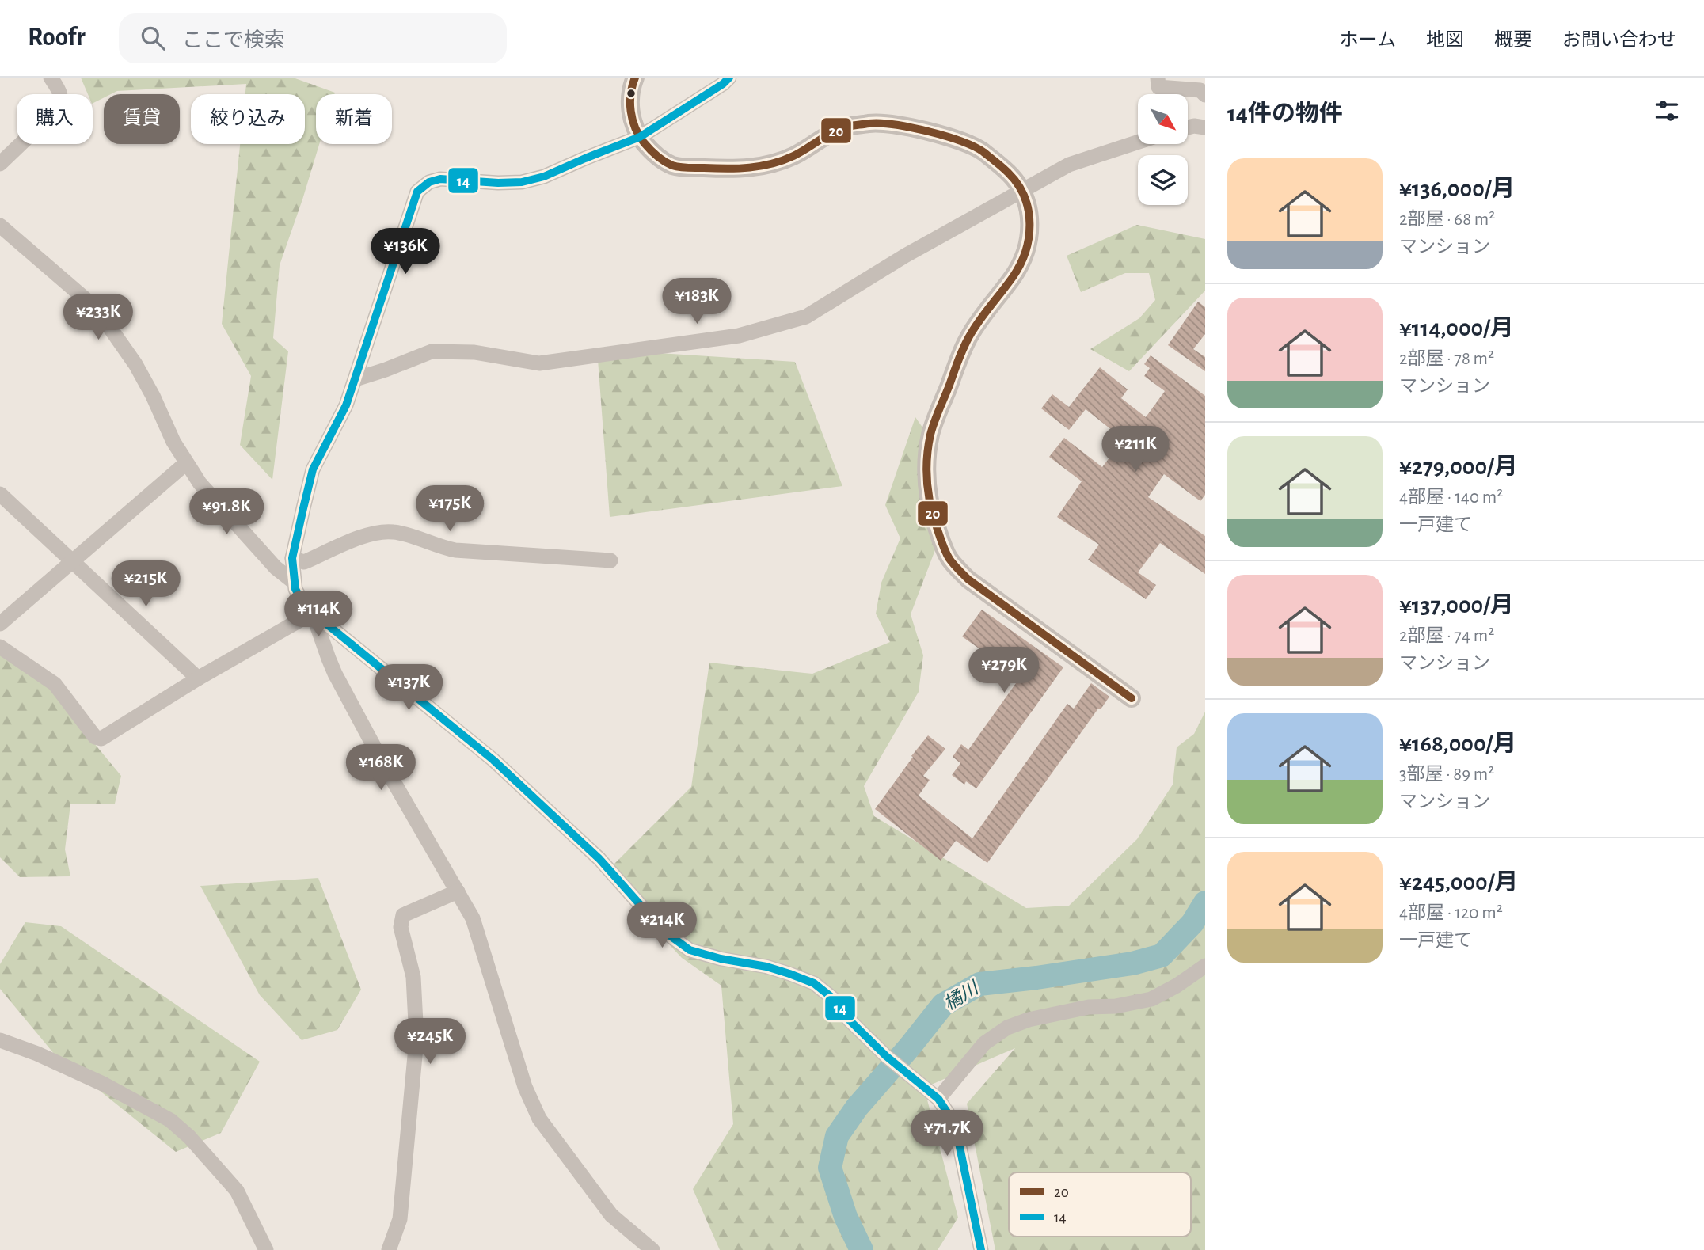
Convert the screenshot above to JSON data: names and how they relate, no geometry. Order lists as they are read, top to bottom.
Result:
{
  "water": ["橘川"],
  "lines": ["transit line 20", "transit line 14"],
  "legend": ["20", "14"],
  "north": "bottom right",
  "page": {
    "header": "Roofr",
    "search": "ここで検索",
    "nav": [
      "ホーム",
      "地図",
      "概要",
      "お問い合わせ"
    ],
    "heading": "14件の物件",
    "chip": [
      "購入",
      "賃貸",
      "絞り込み",
      "新着"
    ],
    "list": [
      {
        "name": "¥136,000/月",
        "note": "2部屋 · 68 m² · マンション"
      },
      {
        "name": "¥114,000/月",
        "note": "2部屋 · 78 m² · マンション"
      },
      {
        "name": "¥279,000/月",
        "note": "4部屋 · 140 m² · 一戸建て"
      },
      {
        "name": "¥137,000/月",
        "note": "2部屋 · 74 m² · マンション"
      },
      {
        "name": "¥168,000/月",
        "note": "3部屋 · 89 m² · マンション"
      },
      {
        "name": "¥245,000/月",
        "note": "4部屋 · 120 m² · 一戸建て"
      }
    ],
    "price": [
      "¥136K",
      "¥183K",
      "¥233K",
      "¥211K",
      "¥175K",
      "¥91.8K",
      "¥215K",
      "¥114K",
      "¥279K",
      "¥137K",
      "¥168K",
      "¥214K",
      "¥245K",
      "¥71.7K"
    ]
  }
}
